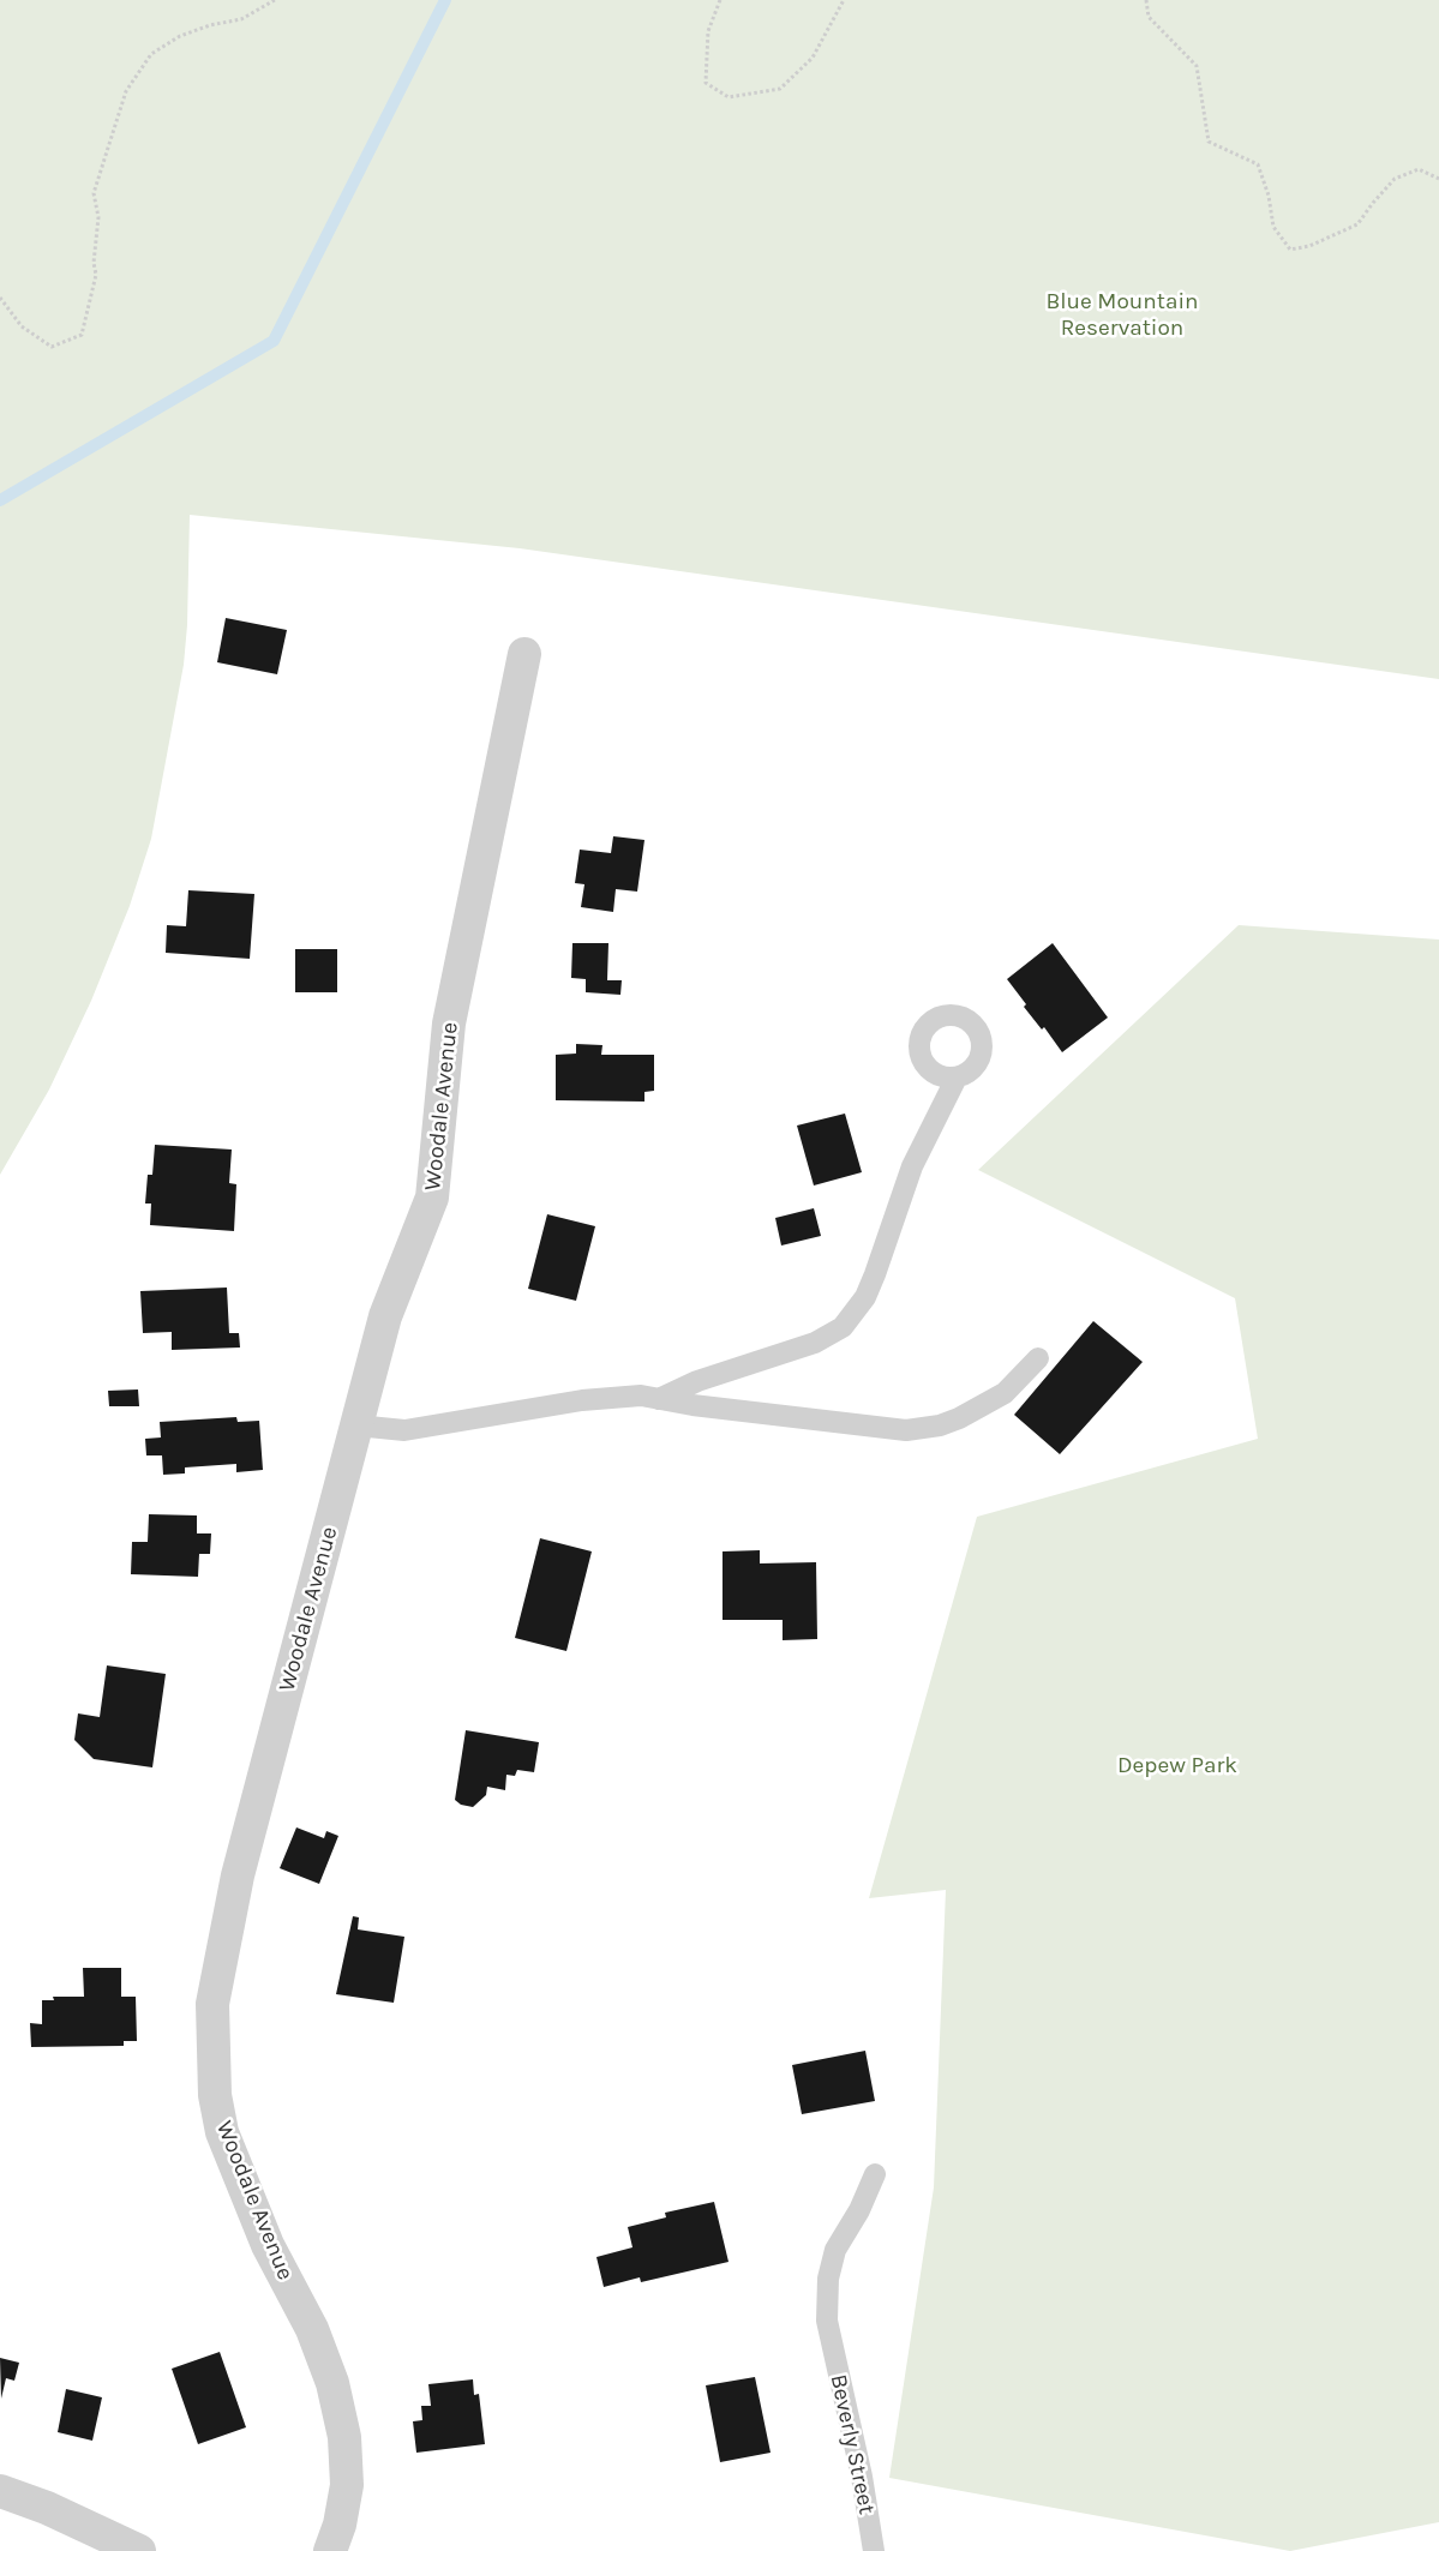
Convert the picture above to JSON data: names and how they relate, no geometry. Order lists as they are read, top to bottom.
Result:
{
  "streets": {
    "street": ["Woodale Avenue"],
    "lane": ["Beverly Street"]
  },
  "parks": ["Blue Mountain Reservation", "Depew Park"]
}
